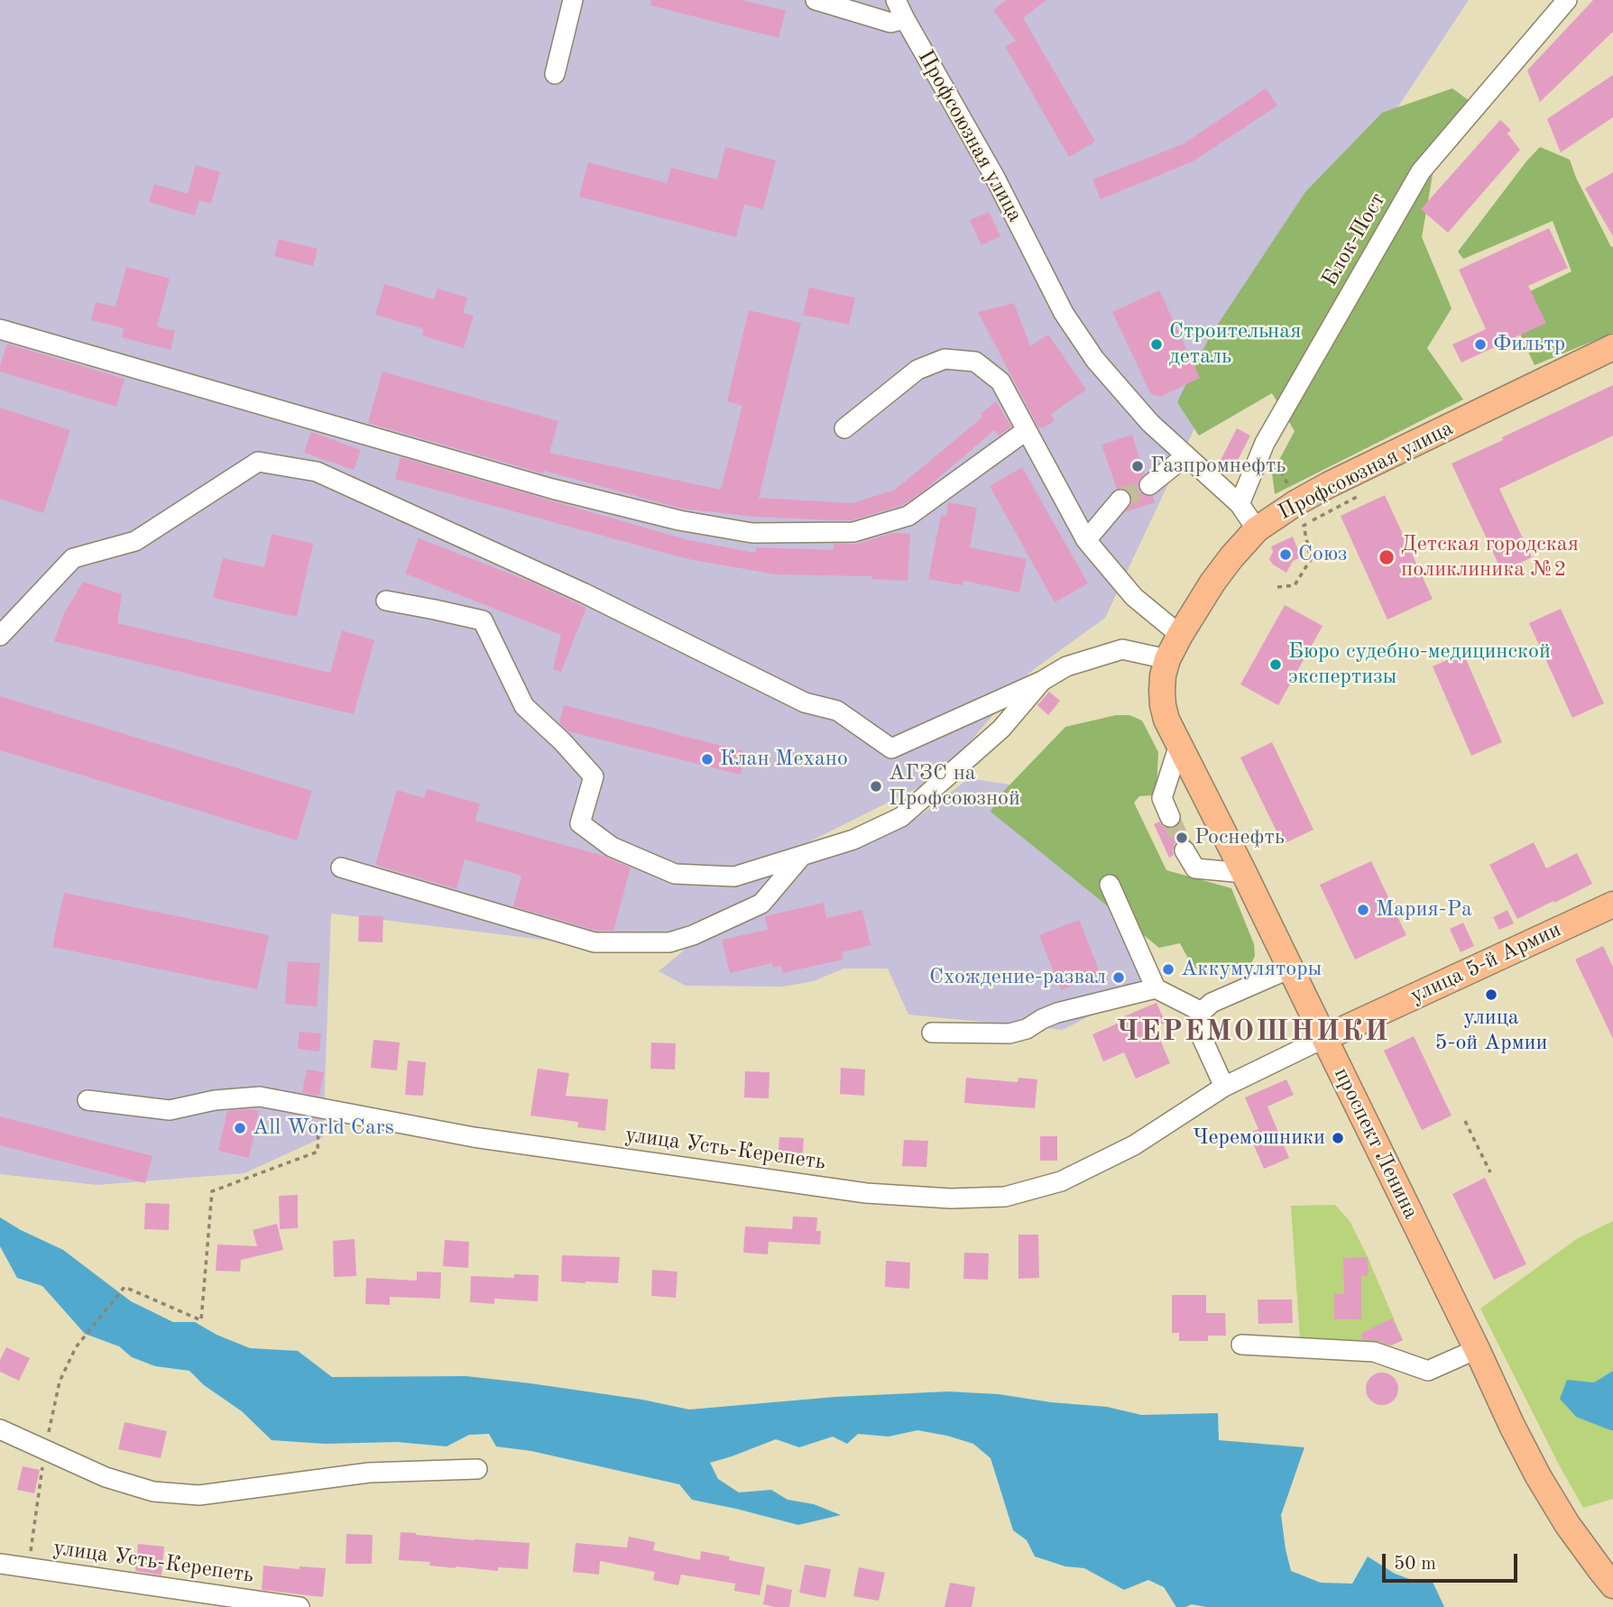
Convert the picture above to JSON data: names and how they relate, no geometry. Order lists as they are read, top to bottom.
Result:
{
  "streets": {
    "main road": ["Профсоюзная улица", "улица 5-й Армии", "проспект Ленина"],
    "street": ["Блок-Пост", "улица Усть-Керепеть"]
  },
  "crossings": [
    ["Профсоюзная улица", "Блок-Пост"],
    ["Профсоюзная улица", "проспект Ленина"],
    ["улица 5-й Армии", "проспект Ленина"],
    ["улица 5-й Армии", "улица Усть-Керепеть"],
    ["проспект Ленина", "улица Усть-Керепеть"]
  ],
  "districts": ["ЧЕРЕМОШНИКИ"],
  "places": [
    "Строительная деталь",
    "Фильтр",
    "Газпромнефть",
    "Союз",
    "Детская городская поликлиника №2",
    "Бюро судебно-медицинской экспертизы",
    "Клан Механо",
    "АГЗС на Профсоюзной",
    "Роснефть",
    "Мария-Ра",
    "Аккумуляторы",
    "Схождение-развал",
    "улица 5-ой Армии",
    "All World Cars",
    "Черемошники"
  ],
  "scale_bar": "50 m"
}
